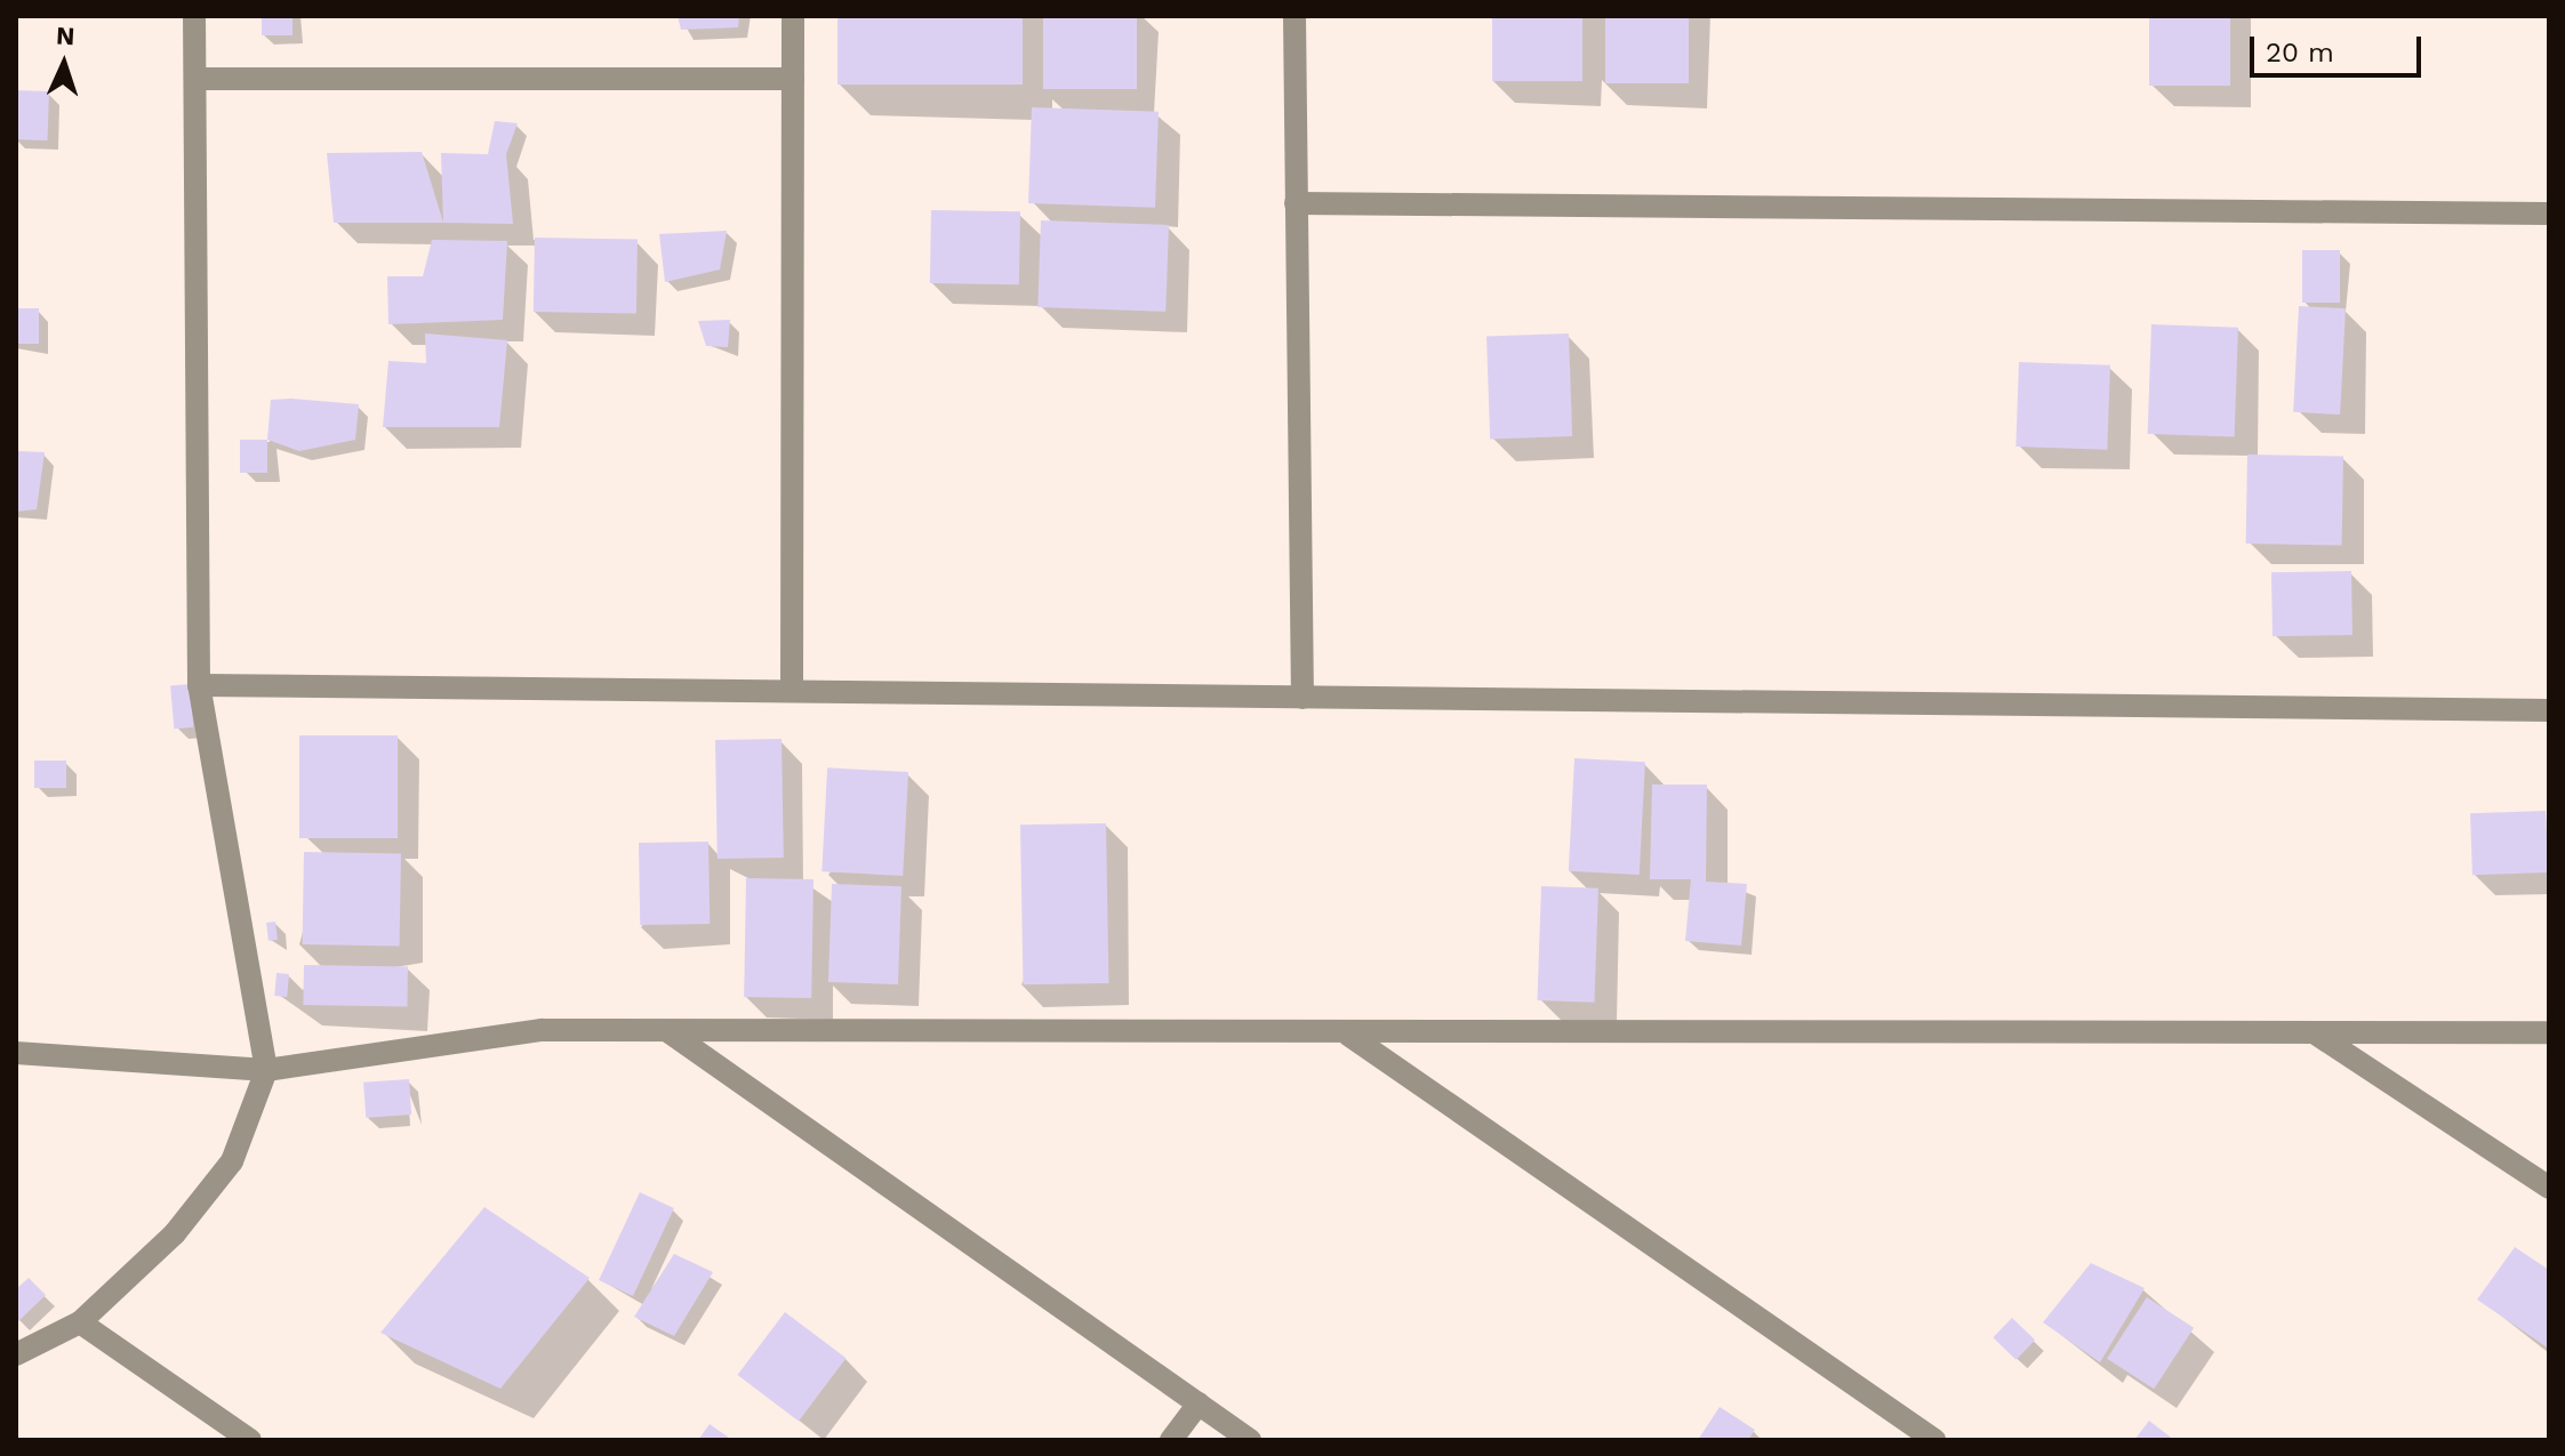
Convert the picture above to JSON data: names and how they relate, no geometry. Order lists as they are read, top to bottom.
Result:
{
  "scale_bar": "20 m",
  "north": "top"
}
